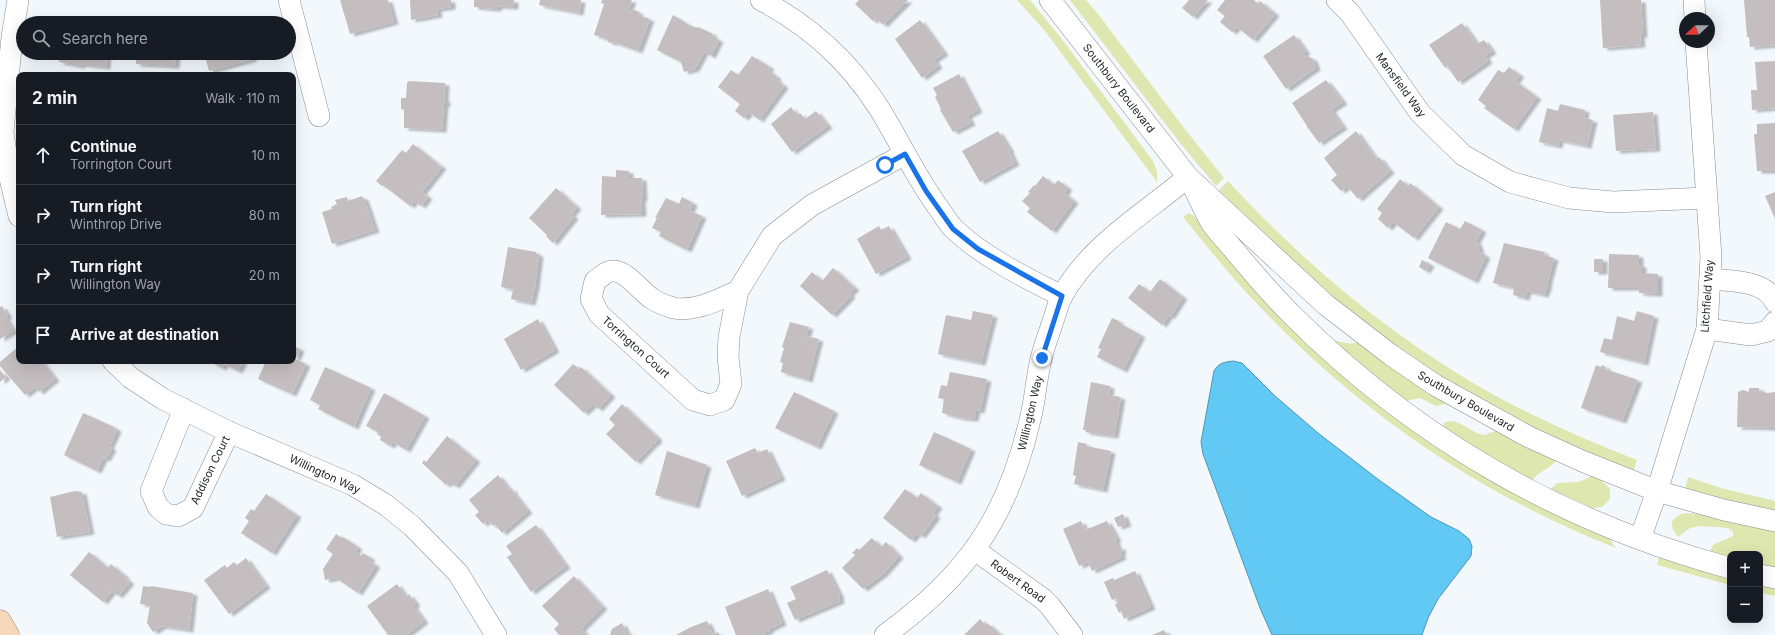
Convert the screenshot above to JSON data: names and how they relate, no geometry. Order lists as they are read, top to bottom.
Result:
{
  "streets": {
    "street": [
      "Mansfield Way",
      "Southbury Boulevard",
      "Litchfield Way",
      "Torrington Court",
      "Willington Way",
      "Addison Court",
      "Robert Road"
    ]
  },
  "crossings": [
    ["Mansfield Way", "Litchfield Way"],
    ["Southbury Boulevard", "Litchfield Way"],
    ["Southbury Boulevard", "Willington Way"],
    ["Willington Way", "Addison Court"],
    ["Willington Way", "Robert Road"]
  ],
  "north": "left",
  "page": {
    "search": "Search here",
    "heading": ["2 min", "Walk · 110 m"],
    "list": [
      ["Continue", "Torrington Court", "10 m"],
      ["Turn right", "Winthrop Drive", "80 m"],
      ["Turn right", "Willington Way", "20 m"],
      "Arrive at destination"
    ],
    "map_buttons": ["+", "−"]
  }
}
